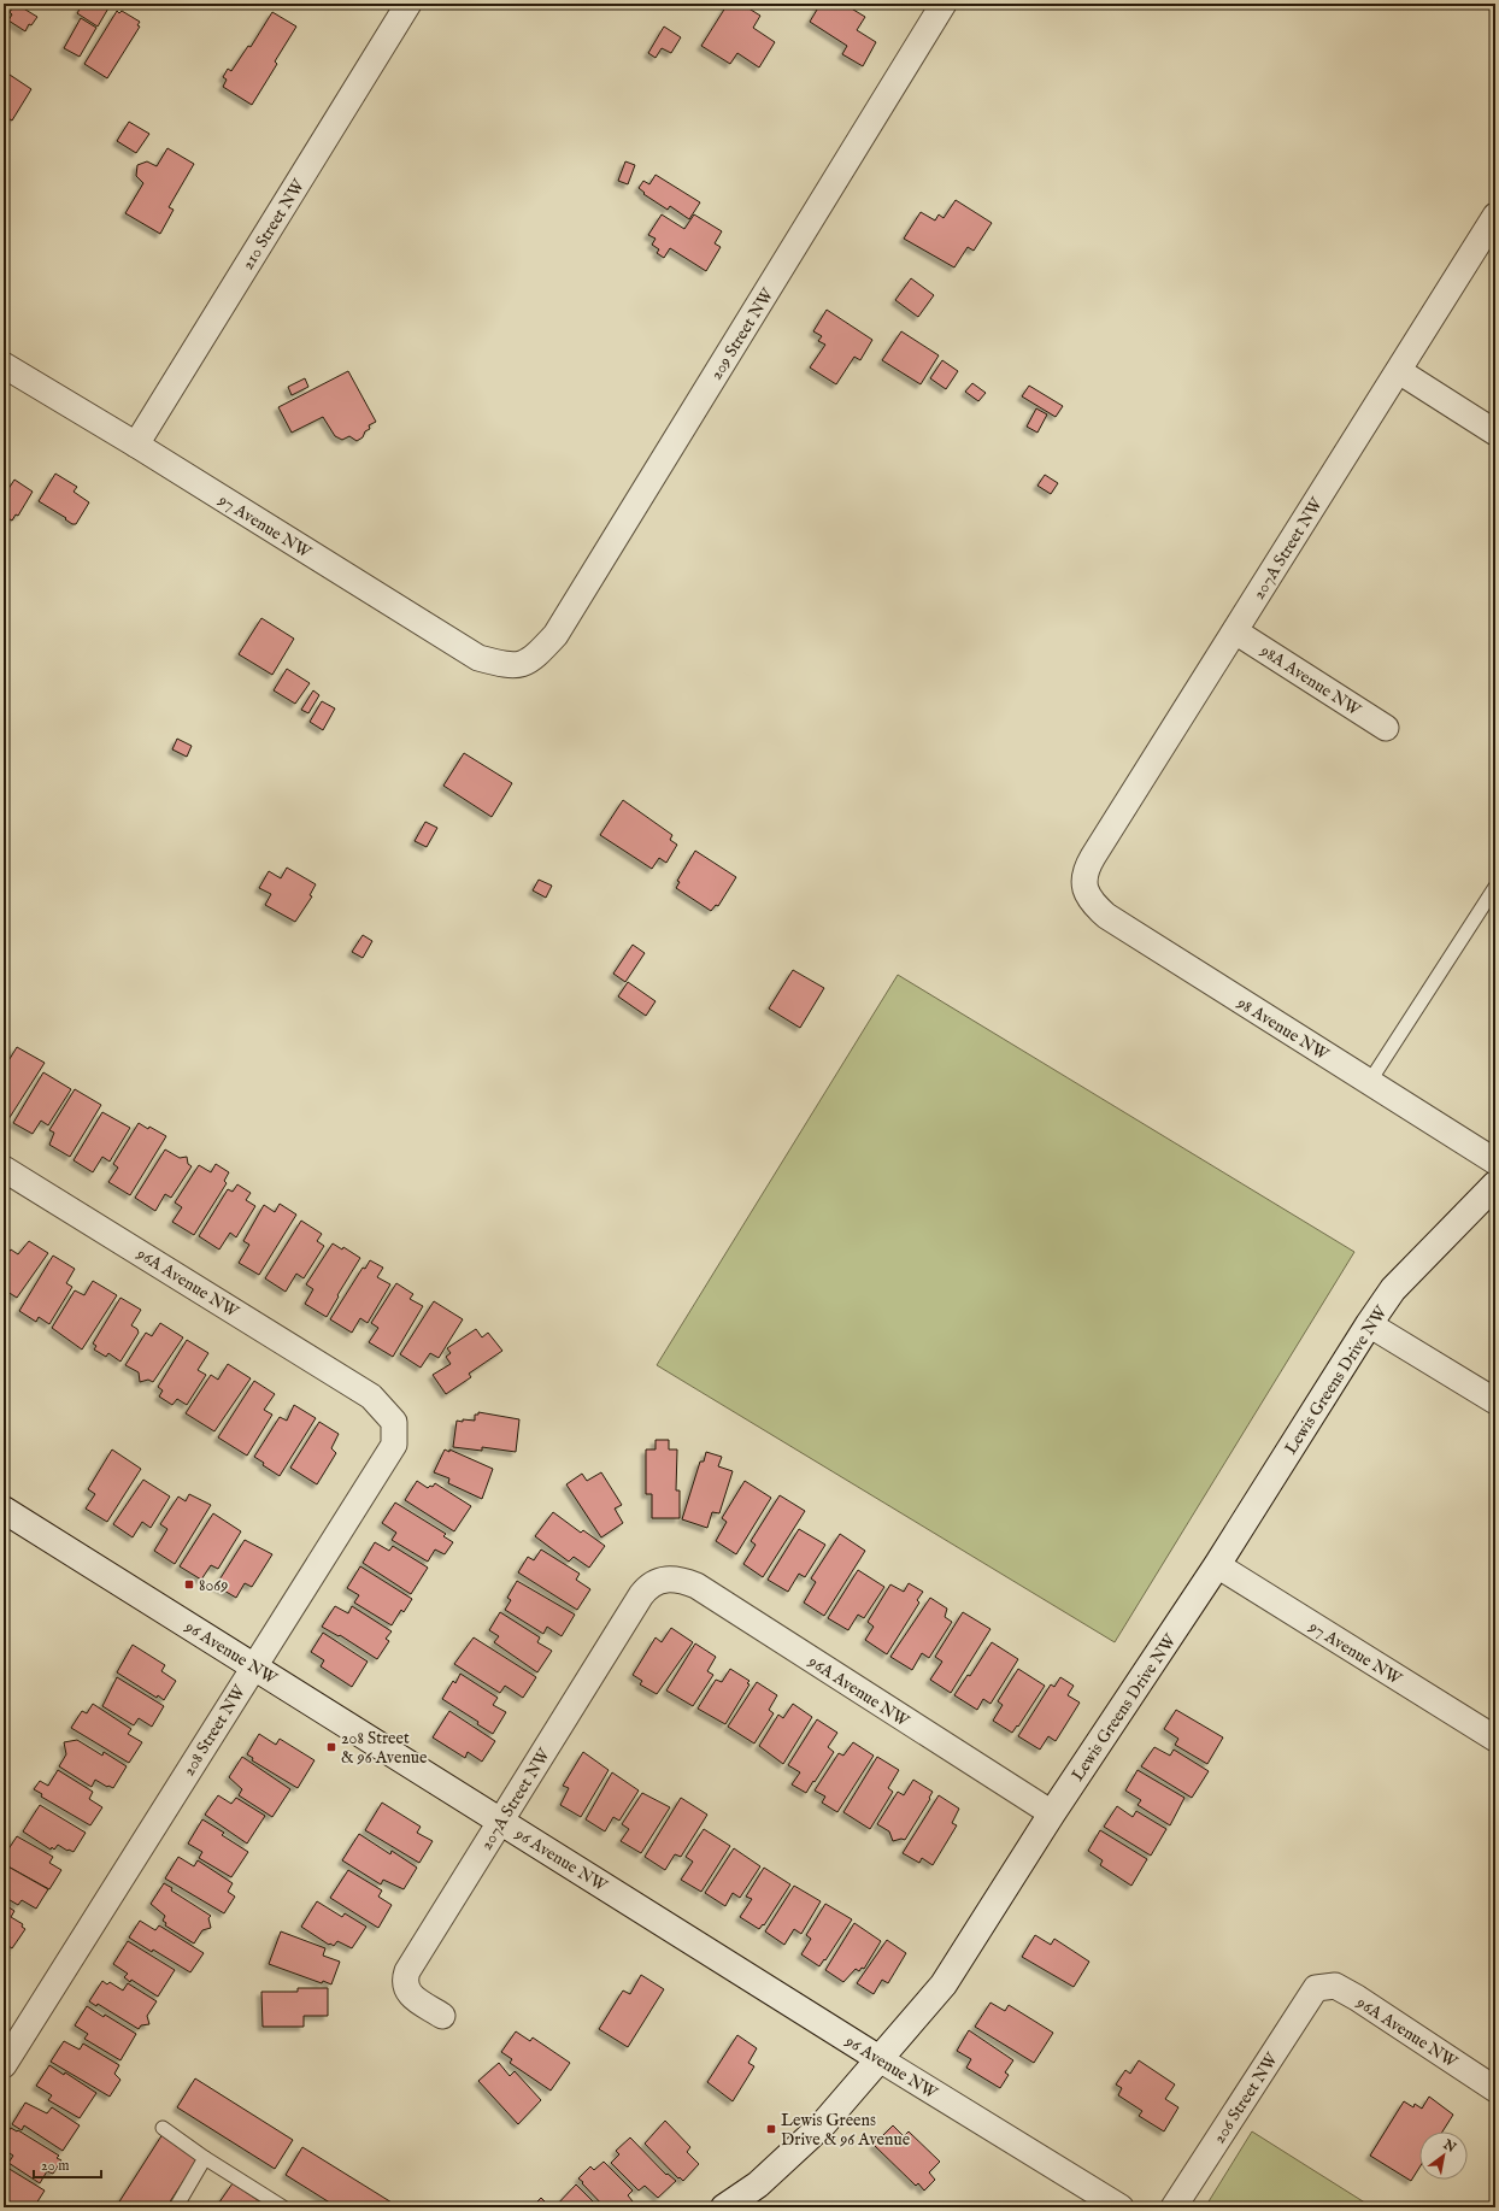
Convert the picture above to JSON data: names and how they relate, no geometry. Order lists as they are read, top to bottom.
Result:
{
  "streets": {
    "street": [
      "210 Street NW",
      "209 Street NW",
      "97 Avenue NW",
      "207A Street NW",
      "98A Avenue NW",
      "98 Avenue NW",
      "96A Avenue NW",
      "Lewis Greens Drive NW",
      "96 Avenue NW",
      "208 Street NW",
      "206 Street NW"
    ]
  },
  "crossings": [
    ["210 Street NW", "97 Avenue NW"],
    ["209 Street NW", "97 Avenue NW"],
    ["97 Avenue NW", "Lewis Greens Drive NW"],
    ["207A Street NW", "98A Avenue NW"],
    ["207A Street NW", "98 Avenue NW"],
    ["207A Street NW", "96A Avenue NW"],
    ["207A Street NW", "96 Avenue NW"],
    ["96A Avenue NW", "Lewis Greens Drive NW"],
    ["96A Avenue NW", "208 Street NW"],
    ["96A Avenue NW", "206 Street NW"],
    ["Lewis Greens Drive NW", "96 Avenue NW"],
    ["96 Avenue NW", "208 Street NW"]
  ],
  "places": {
    "transit": ["8069", "208 Street & 96 Avenue", "Lewis Greens Drive & 96 Avenue"]
  },
  "scale_bar": "20 m",
  "north": "top right"
}
